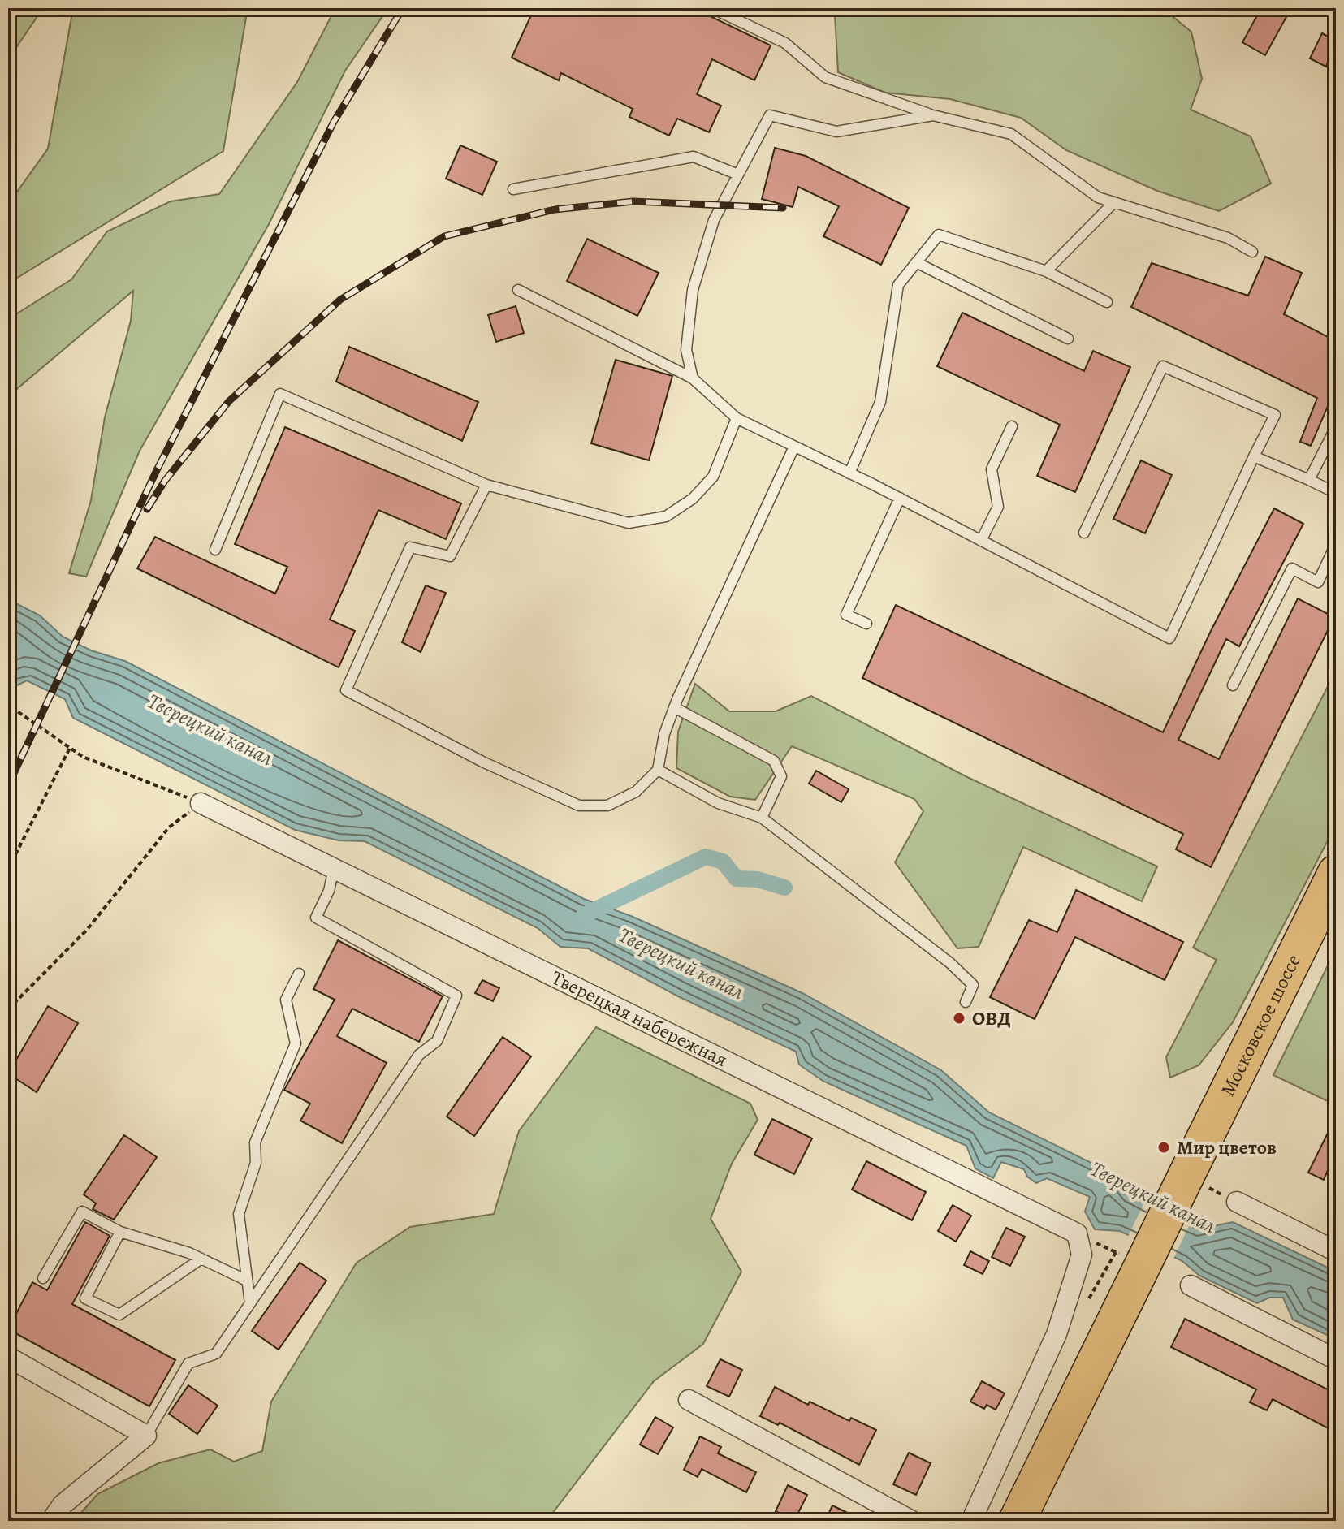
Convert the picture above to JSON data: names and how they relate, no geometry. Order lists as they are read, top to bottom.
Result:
{
  "streets": {
    "highway": ["Московское шоссе"],
    "street": ["Тверецкая набережная"]
  },
  "water": ["Тверецкий канал"],
  "places": ["ОВД", "Мир цветов"]
}
